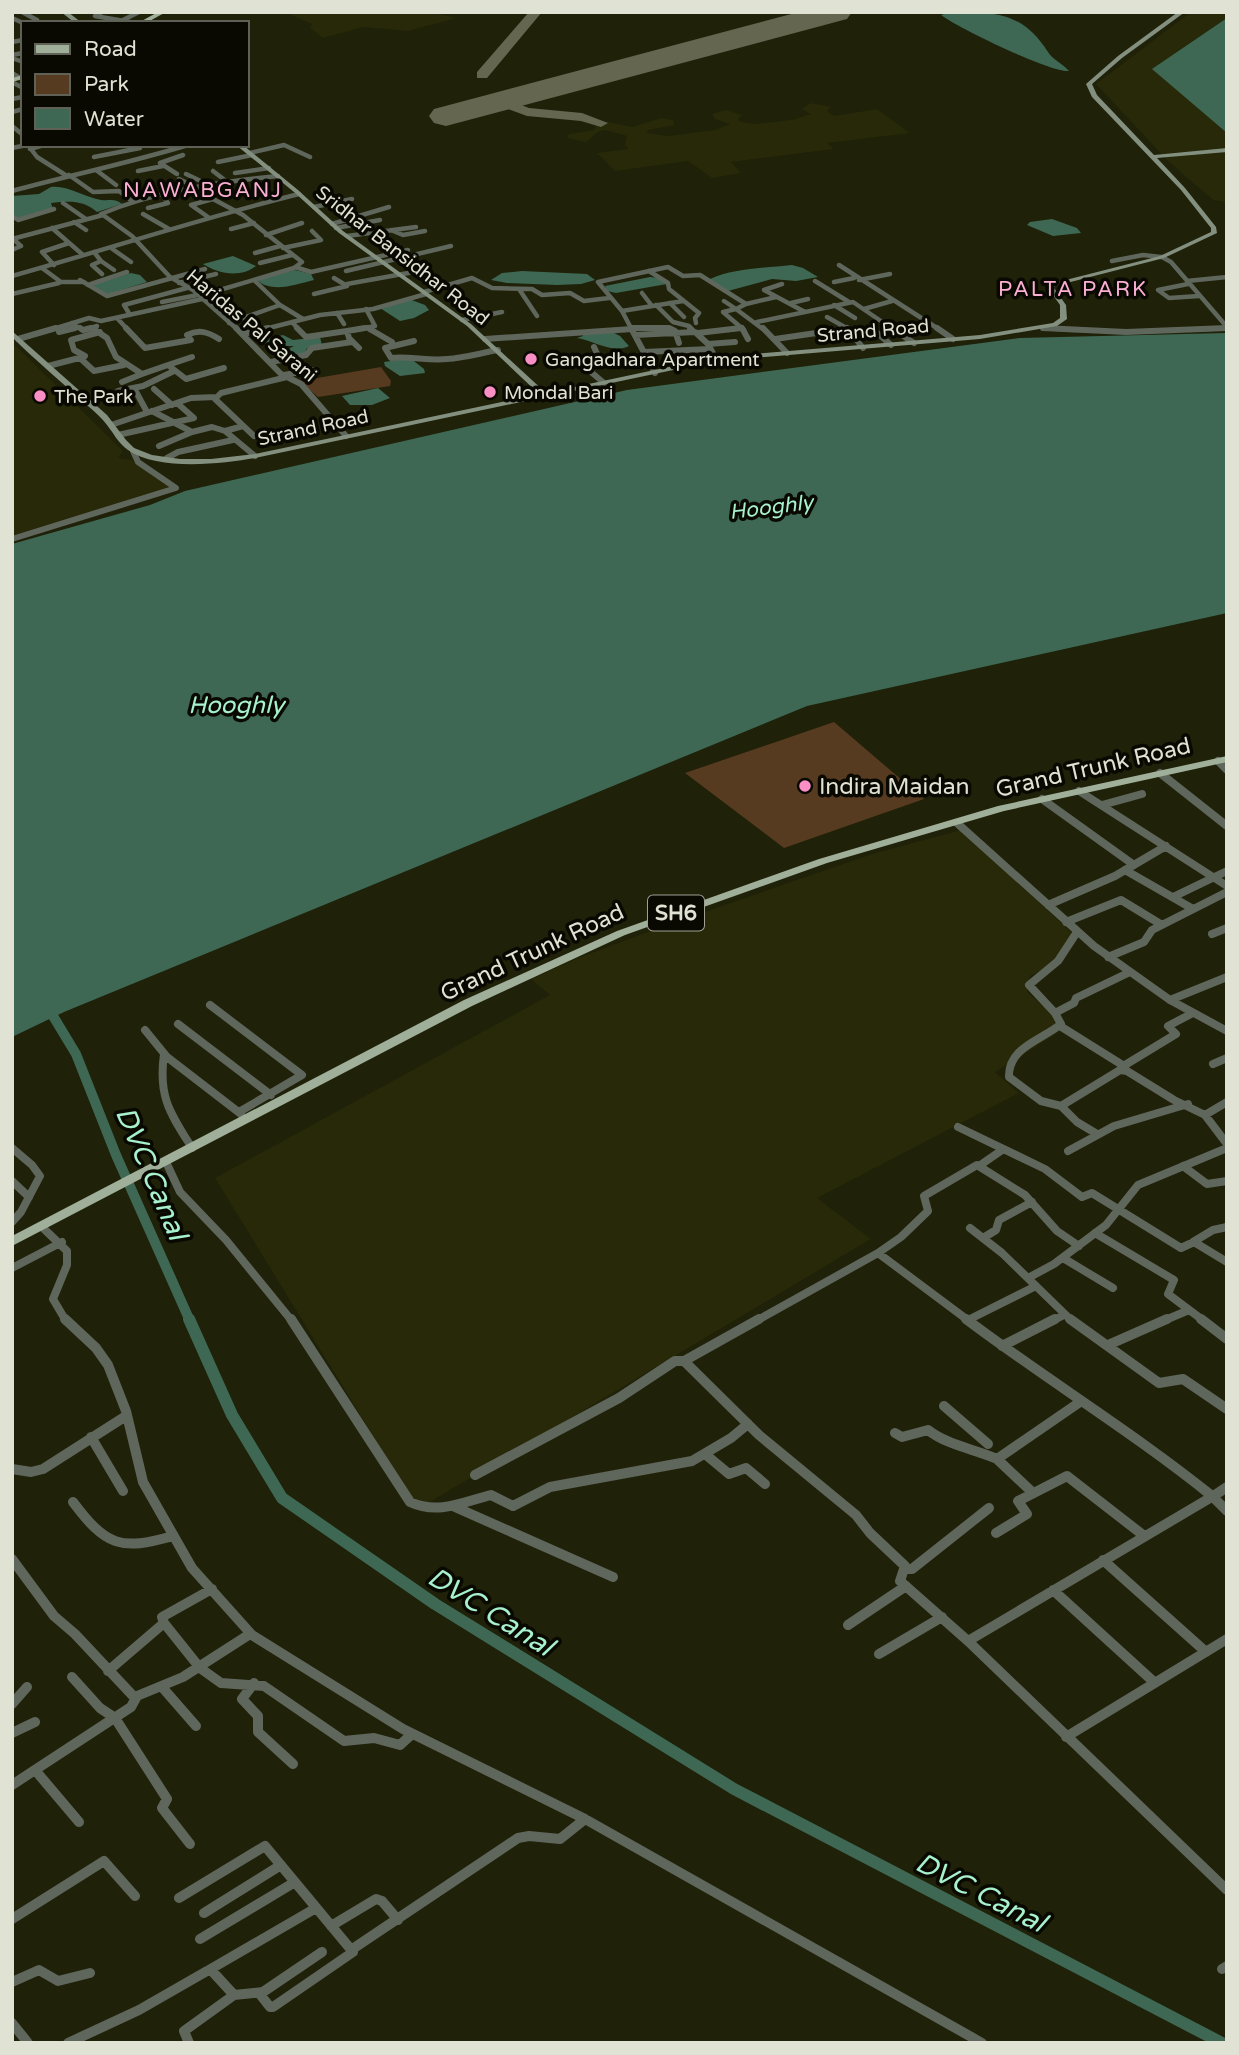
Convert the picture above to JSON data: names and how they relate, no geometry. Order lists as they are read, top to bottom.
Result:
{
  "streets": {
    "main road": ["Grand Trunk Road", "SH6"],
    "street": ["Sridhar Bansidhar Road", "Haridas Pal Sarani", "Strand Road"]
  },
  "crossings": [
    ["Sridhar Bansidhar Road", "Strand Road"],
    ["Haridas Pal Sarani", "Strand Road"]
  ],
  "districts": ["NAWABGANJ", "PALTA PARK"],
  "water": ["Hooghly", "DVC Canal"],
  "places": [
    "Gangadhara Apartment",
    "Mondal Bari",
    "The Park",
    "Indira Maidan"
  ],
  "legend": ["Road", "Park", "Water"]
}
